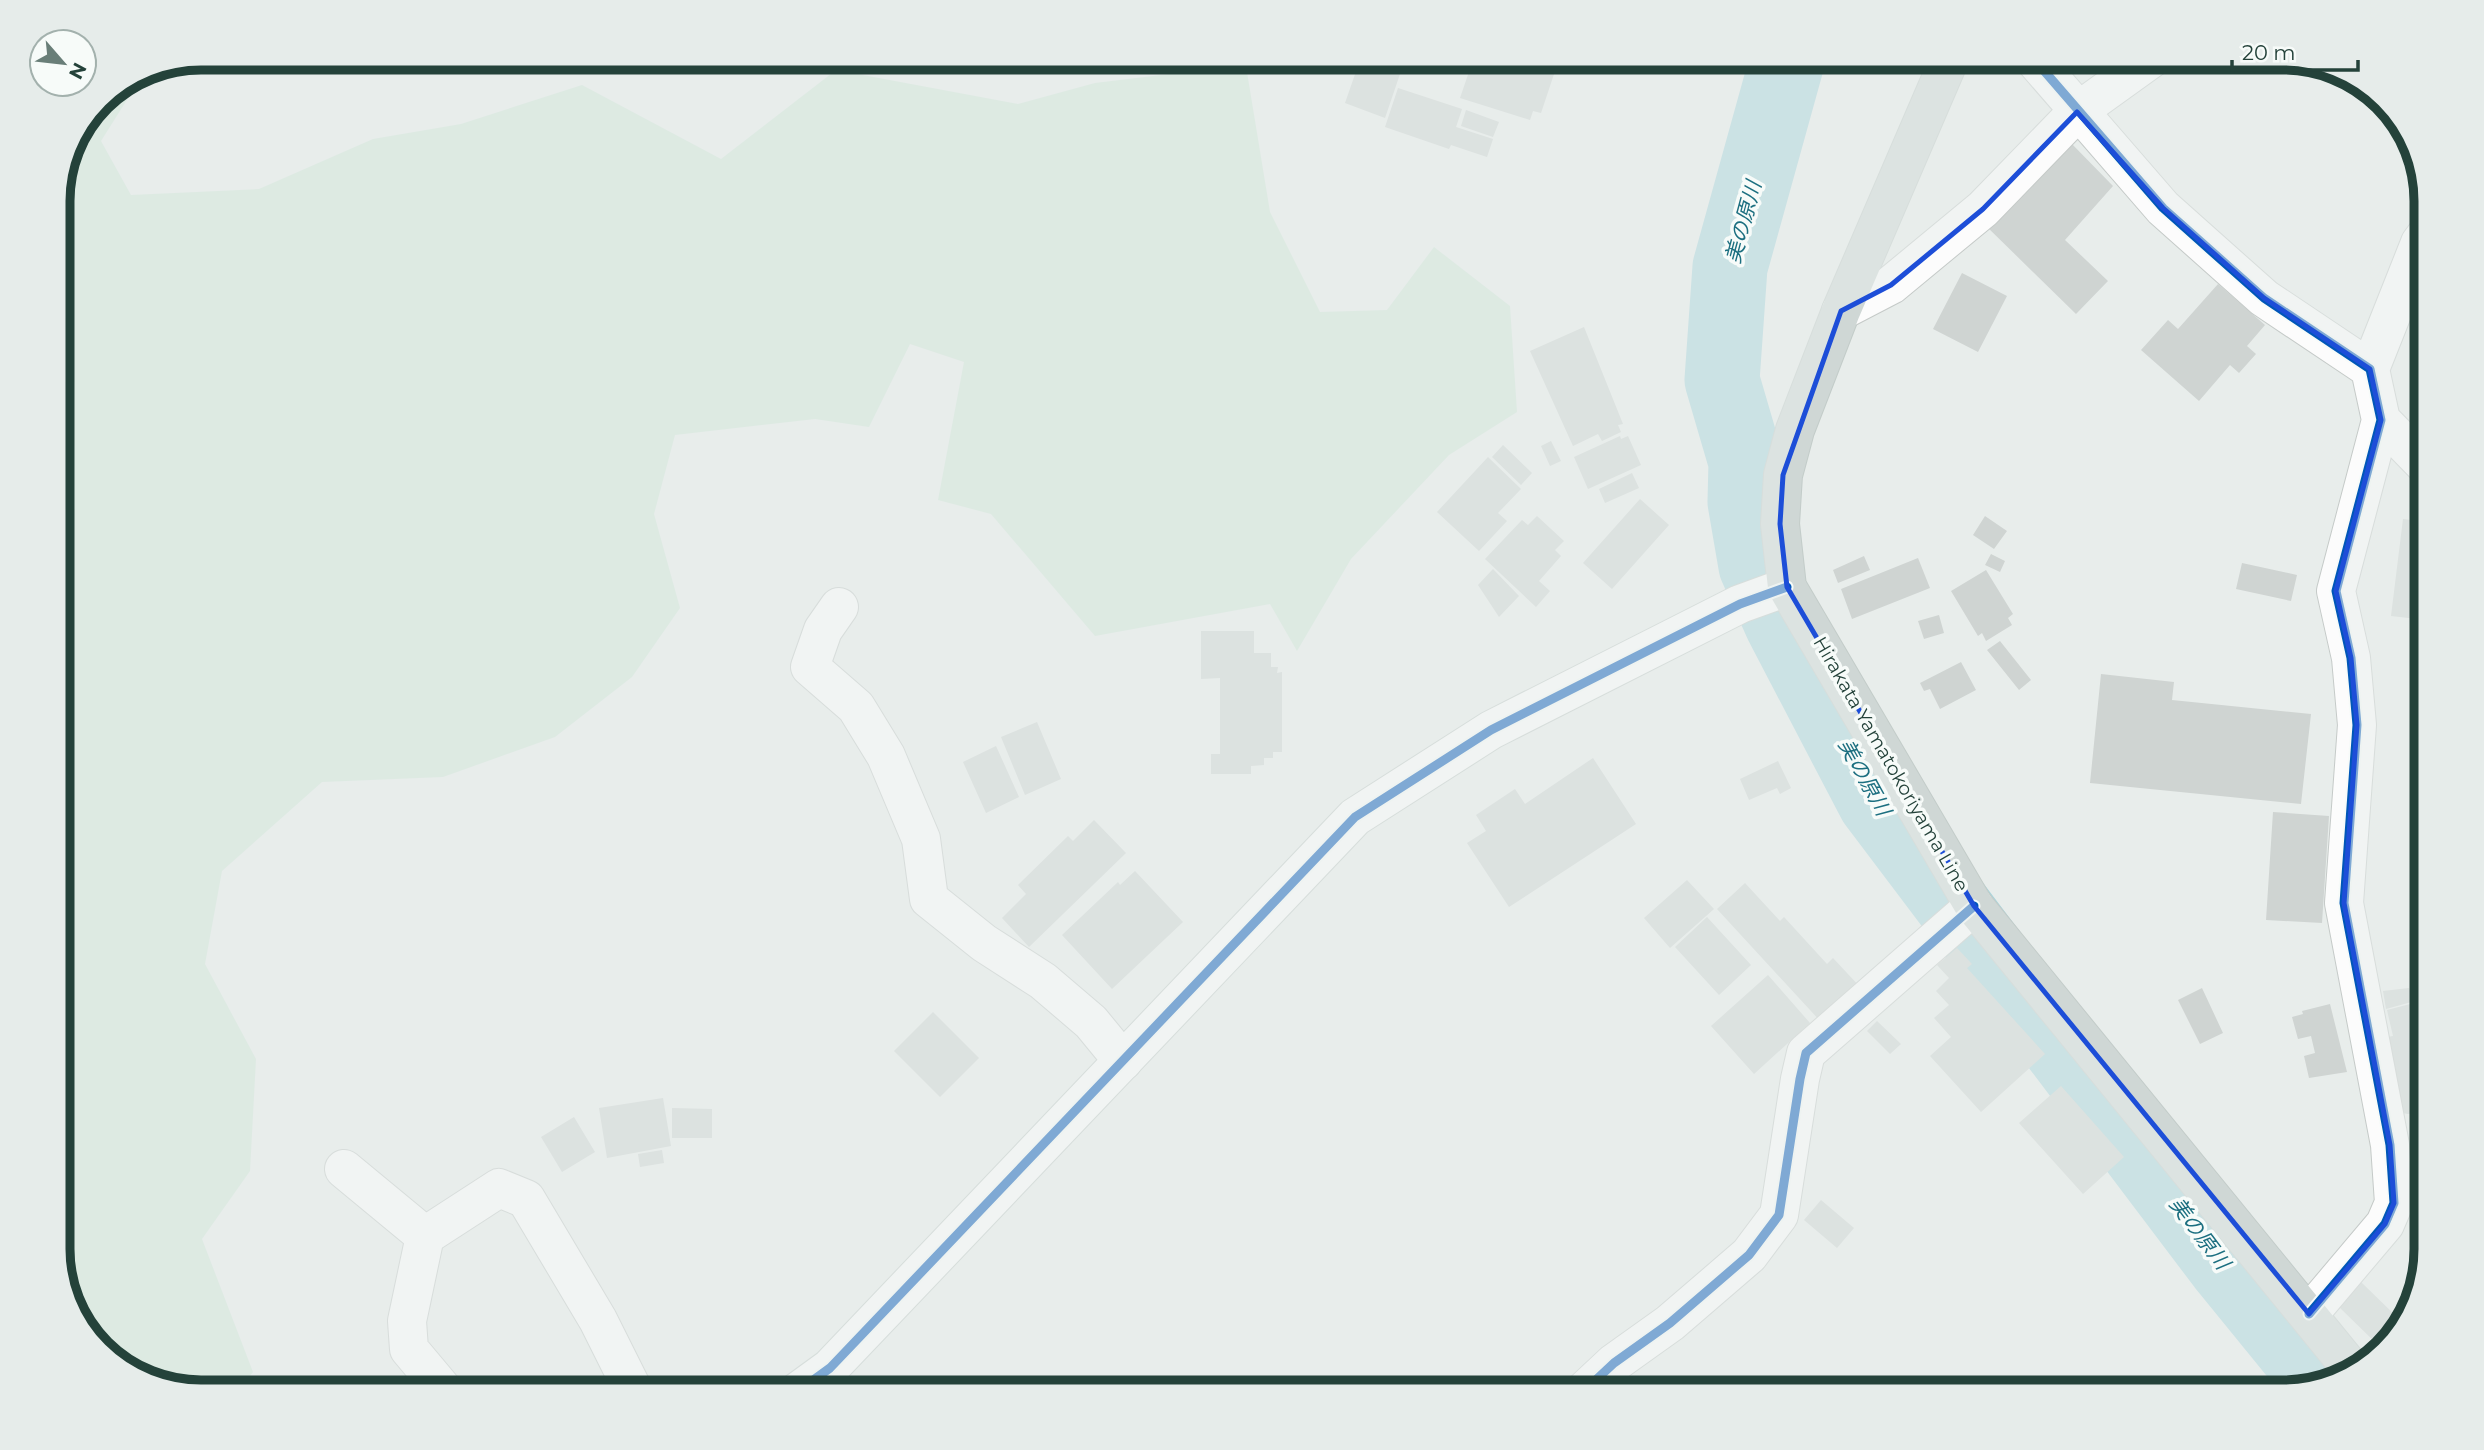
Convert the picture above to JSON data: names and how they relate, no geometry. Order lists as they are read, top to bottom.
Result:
{
  "streets": {
    "main road": ["Hirakata Yamatokoriyama Line"]
  },
  "water": ["美の原川"],
  "scale_bar": "20 m",
  "north": "bottom right"
}
